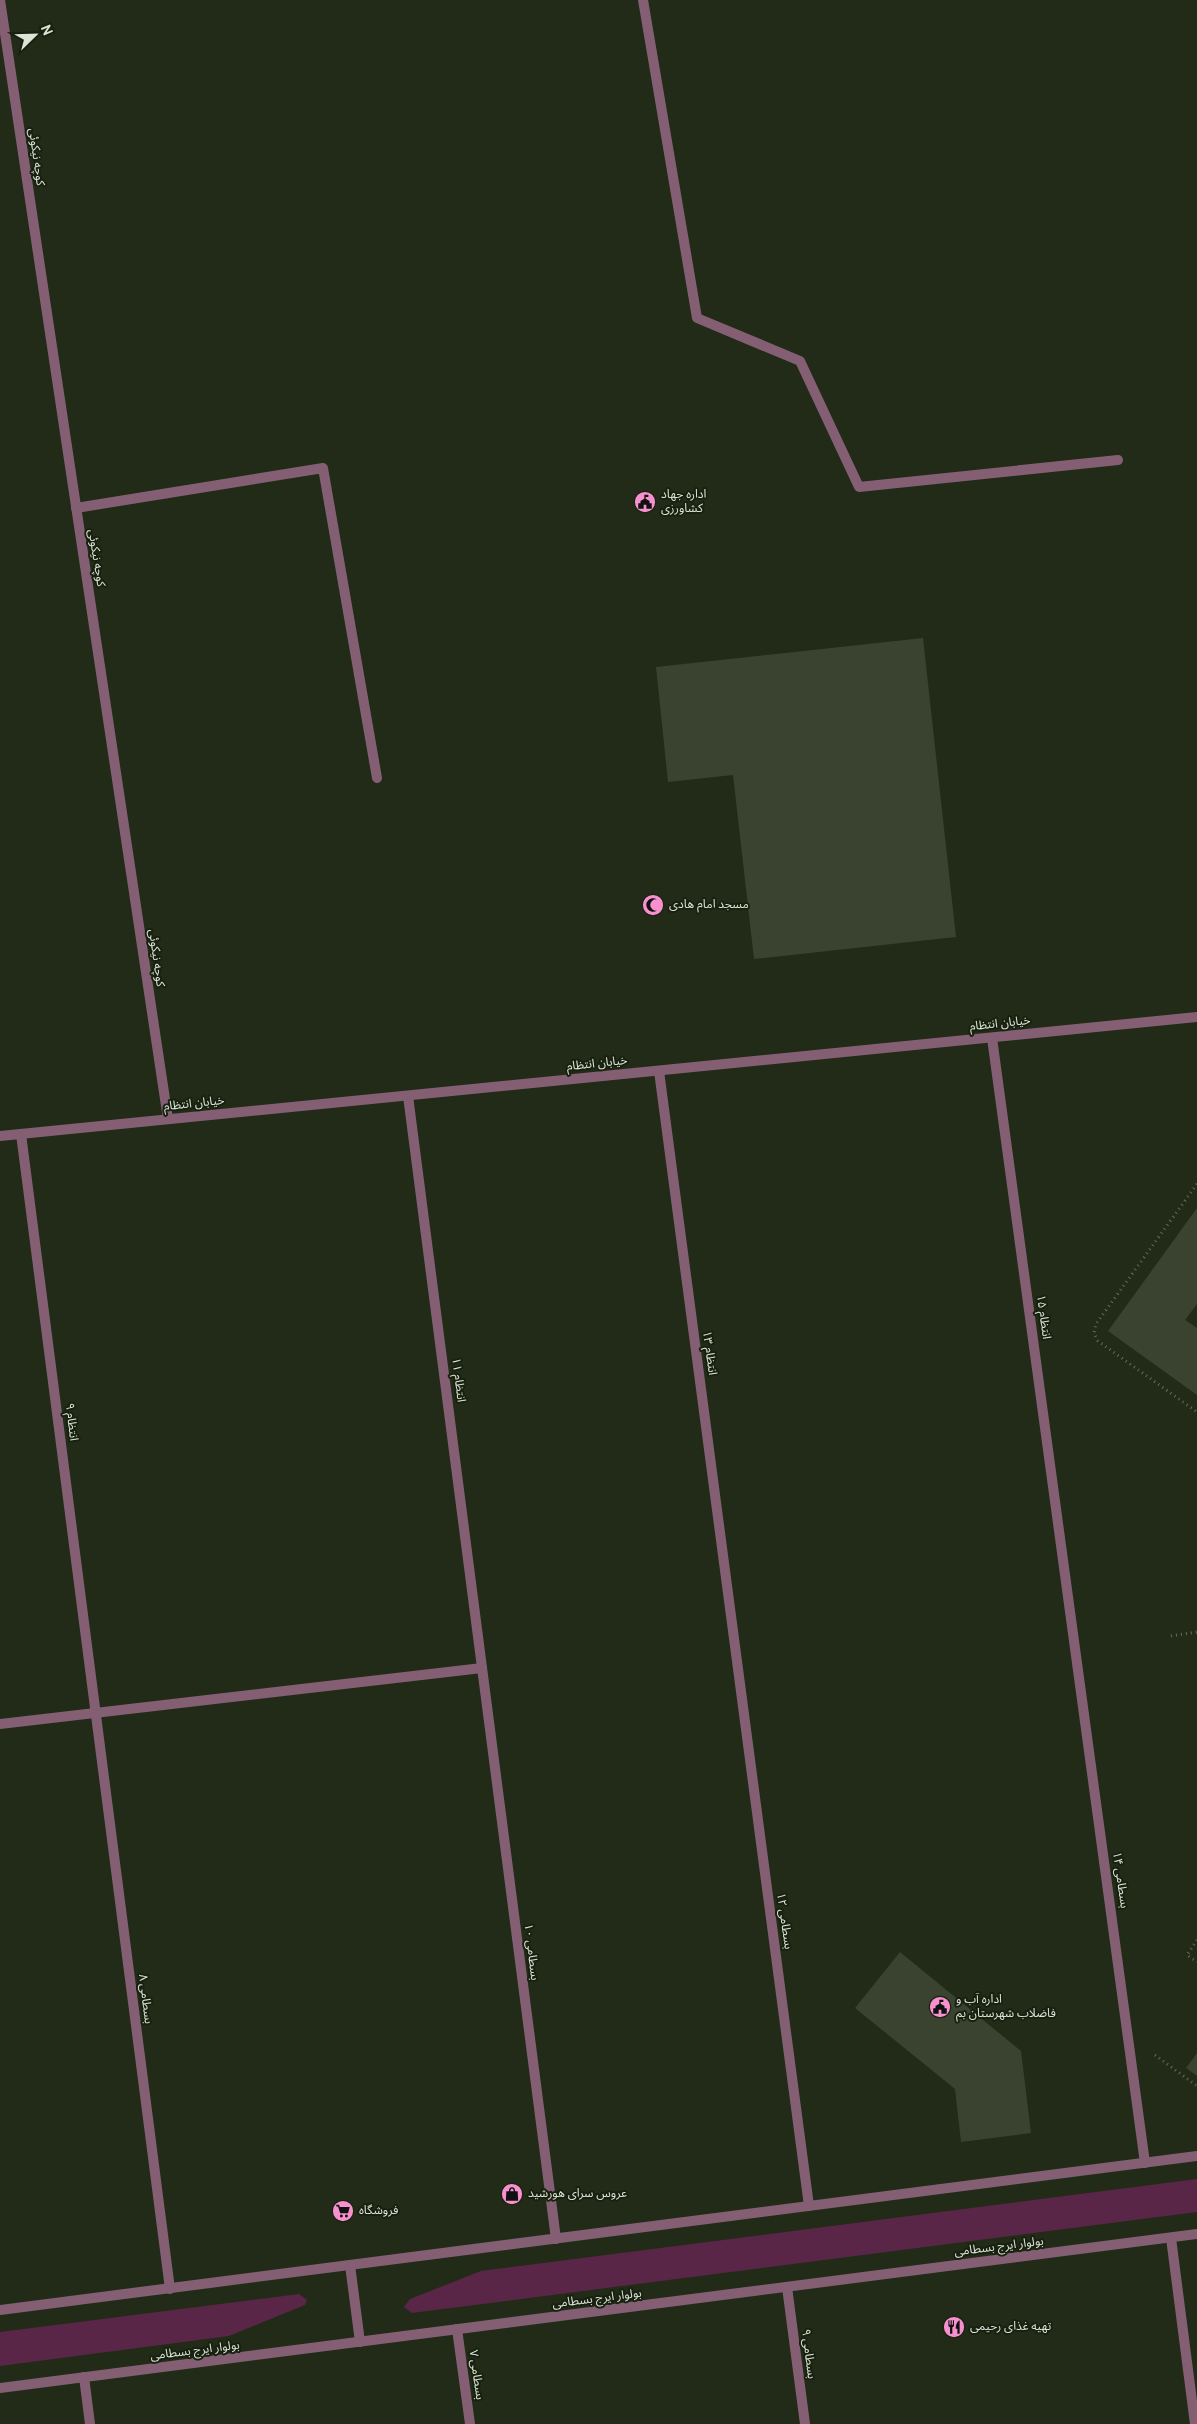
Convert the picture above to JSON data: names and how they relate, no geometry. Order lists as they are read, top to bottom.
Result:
{
  "streets": {
    "street": [
      "کوچه نیکوئی",
      "خیابان انتظام",
      "انتظام ۱۵",
      "انتظام ۱۳",
      "انتظام ۱۱",
      "انتظام ۹",
      "بسطامی ۱۴",
      "بسطامی ۱۲",
      "بسطامی ۱۰",
      "بسطامی ۸",
      "بولوار ایرج بسطامی",
      "بسطامی ۹",
      "بسطامی ۷"
    ]
  },
  "crossings": [
    ["کوچه نیکوئی", "خیابان انتظام"],
    ["خیابان انتظام", "انتظام ۱۵"],
    ["خیابان انتظام", "انتظام ۱۳"],
    ["خیابان انتظام", "انتظام ۱۱"],
    ["خیابان انتظام", "انتظام ۹"],
    ["انتظام ۱۵", "بسطامی ۱۴"],
    ["انتظام ۱۳", "بسطامی ۱۲"],
    ["انتظام ۱۱", "بسطامی ۱۰"],
    ["انتظام ۹", "بسطامی ۸"],
    ["بولوار ایرج بسطامی", "بسطامی ۹"],
    ["بولوار ایرج بسطامی", "بسطامی ۷"]
  ],
  "places": {
    "public building": ["اداره جهاد کشاورزی", "اداره آب و فاضلاب شهرستان بم"],
    "mosque": ["مسجد امام هادی"],
    "shop": ["عروس سرای هورشید"],
    "supermarket": ["فروشگاه"],
    "restaurant": ["تهیه غذای رحیمی"]
  },
  "north": "top right"
}
